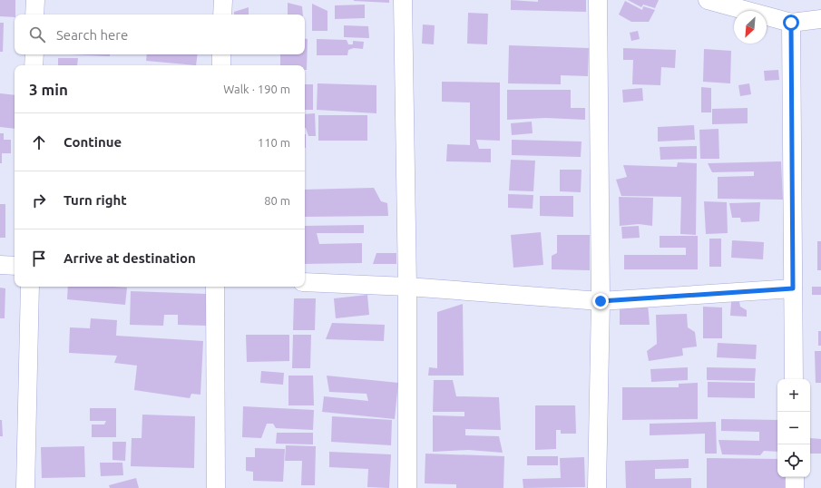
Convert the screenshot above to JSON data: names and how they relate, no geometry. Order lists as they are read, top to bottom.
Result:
{
  "north": "bottom left",
  "page": {
    "search": "Search here",
    "heading": ["3 min", "Walk · 190 m"],
    "list": [
      ["Continue", "110 m"],
      ["Turn right", "80 m"],
      "Arrive at destination"
    ],
    "map_buttons": ["+", "−"]
  }
}
